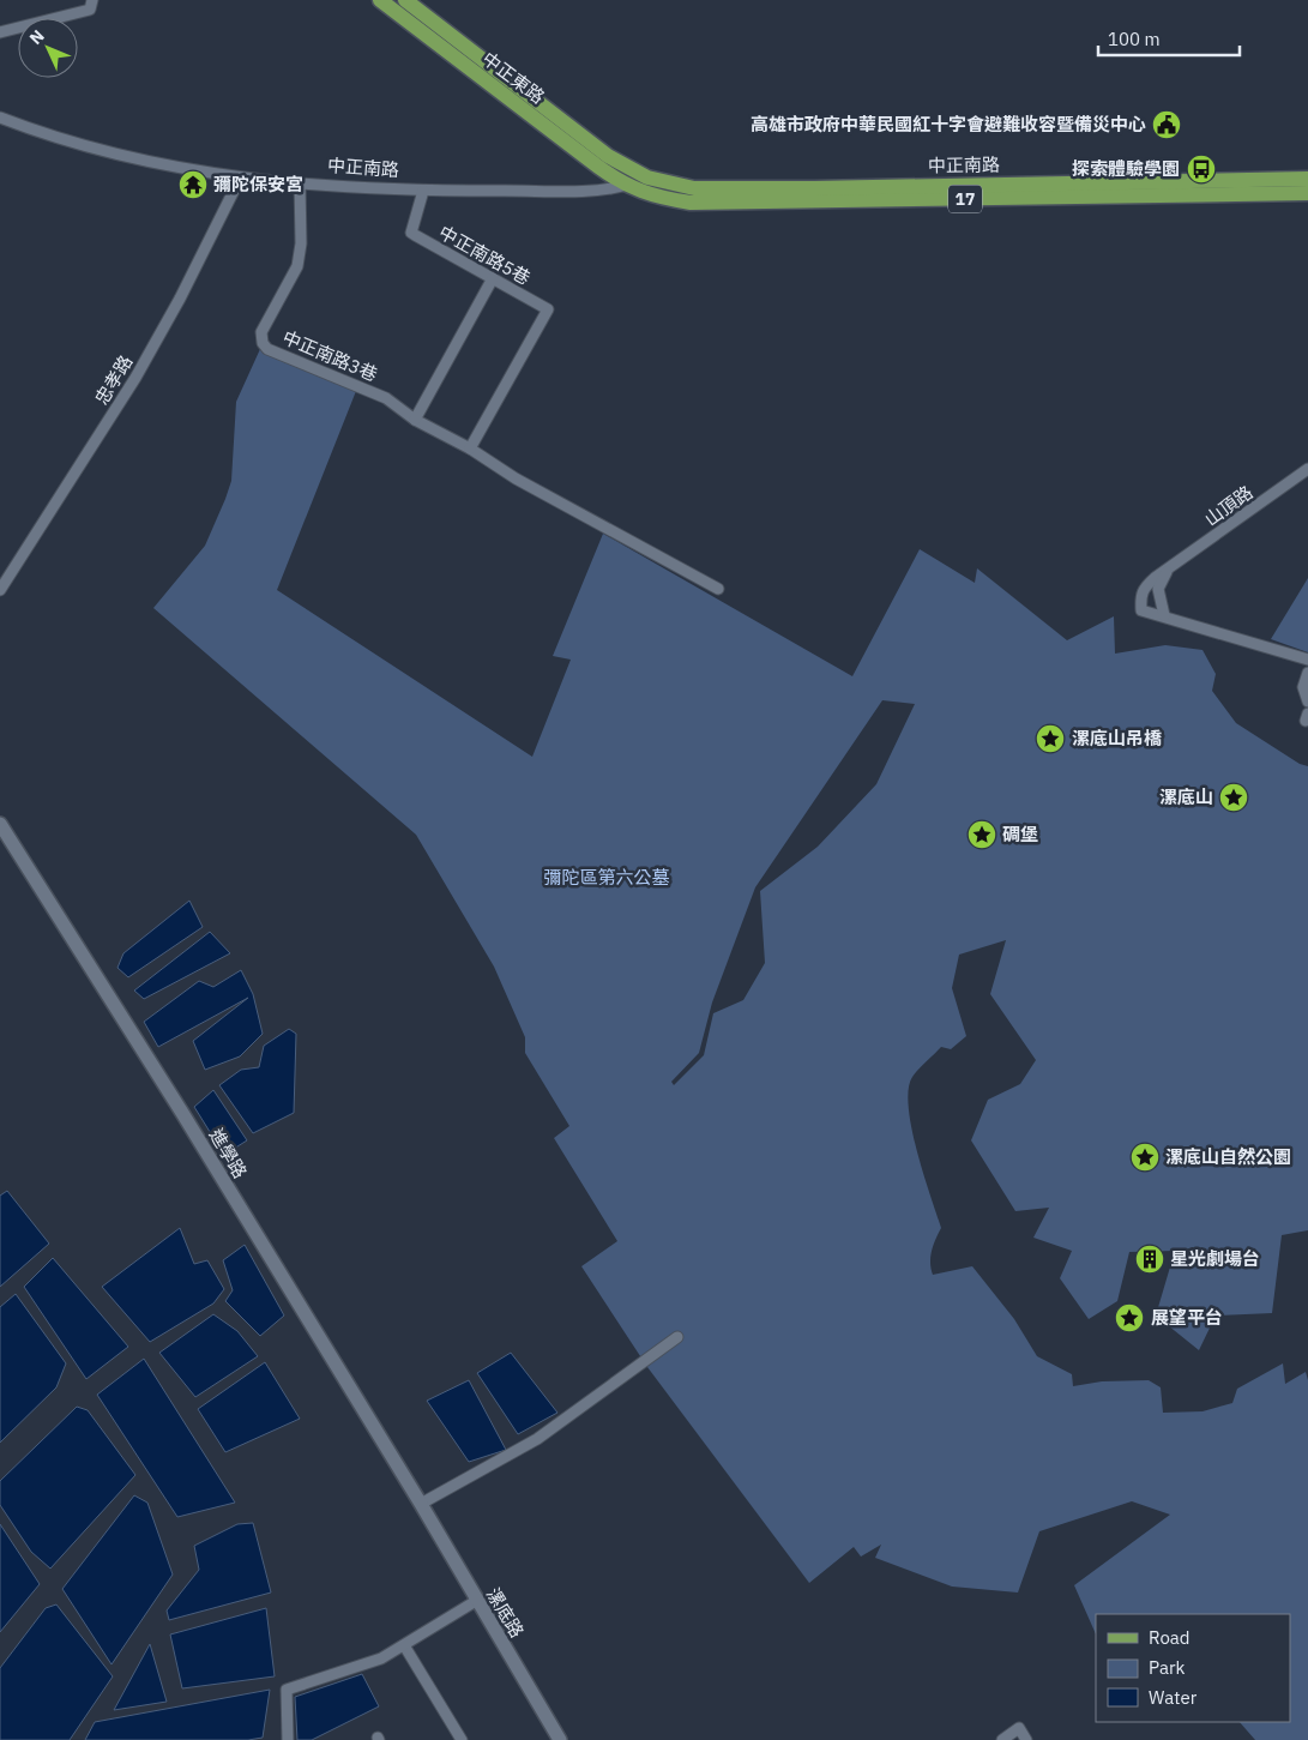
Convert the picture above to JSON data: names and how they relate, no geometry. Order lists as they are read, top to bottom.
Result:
{
  "streets": {
    "main road": ["中正東路", "中正南路", "17"],
    "street": [
      "中正南路5巷",
      "中正南路3巷",
      "忠孝路",
      "山頂路",
      "進學路",
      "漯底路"
    ]
  },
  "crossings": [
    ["中正東路", "中正南路"],
    ["中正南路", "中正南路5巷"],
    ["中正南路", "中正南路3巷"],
    ["中正南路", "忠孝路"],
    ["中正南路5巷", "中正南路3巷"],
    ["進學路", "漯底路"]
  ],
  "parks": ["彌陀區第六公墓"],
  "places": {
    "public building": ["高雄市政府中華民國紅十字會避難收容暨備災中心"],
    "bus stop": ["探索體驗學園"],
    "temple": ["彌陀保安宮"],
    "place": [
      "漯底山吊橋",
      "漯底山",
      "碉堡",
      "漯底山自然公園",
      "展望平台"
    ],
    "building": ["星光劇場台"]
  },
  "legend": ["Road", "Park", "Water"],
  "scale_bar": "100 m",
  "north": "top left"
}
